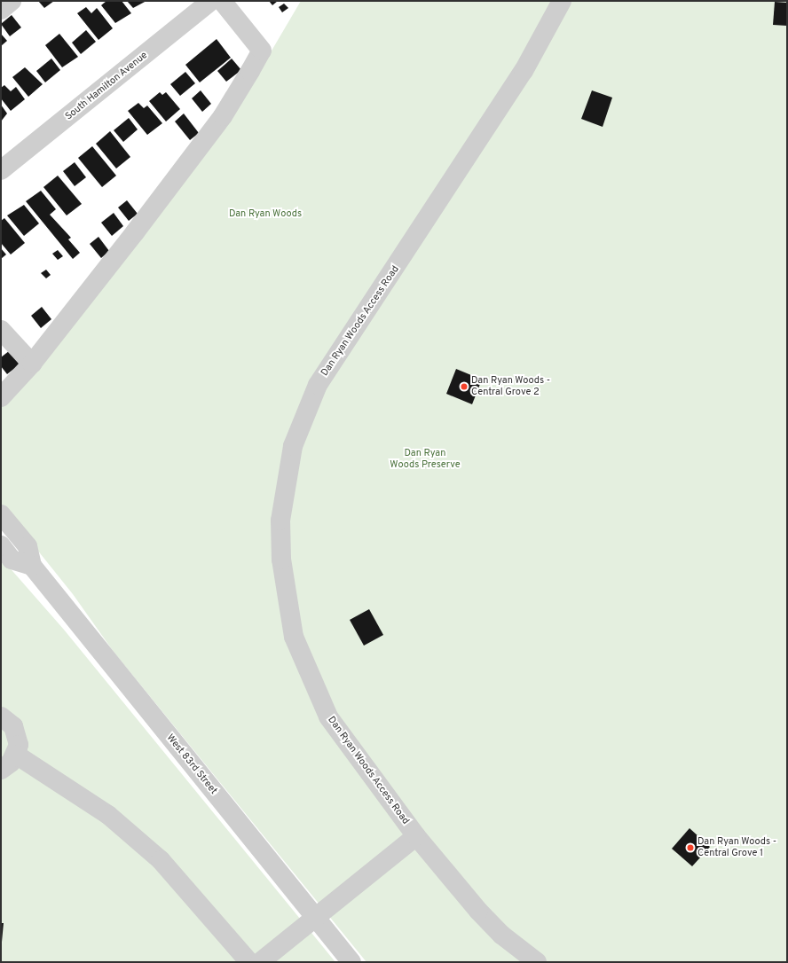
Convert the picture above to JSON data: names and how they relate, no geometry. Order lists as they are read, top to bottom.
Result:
{
  "streets": {
    "street": ["South Hamilton Avenue", "Dan Ryan Woods Access Road", "West 83rd Street"]
  },
  "parks": ["Dan Ryan Woods", "Dan Ryan Woods Preserve"],
  "places": ["Dan Ryan Woods - Central Grove 2", "Dan Ryan Woods - Central Grove 1"]
}
